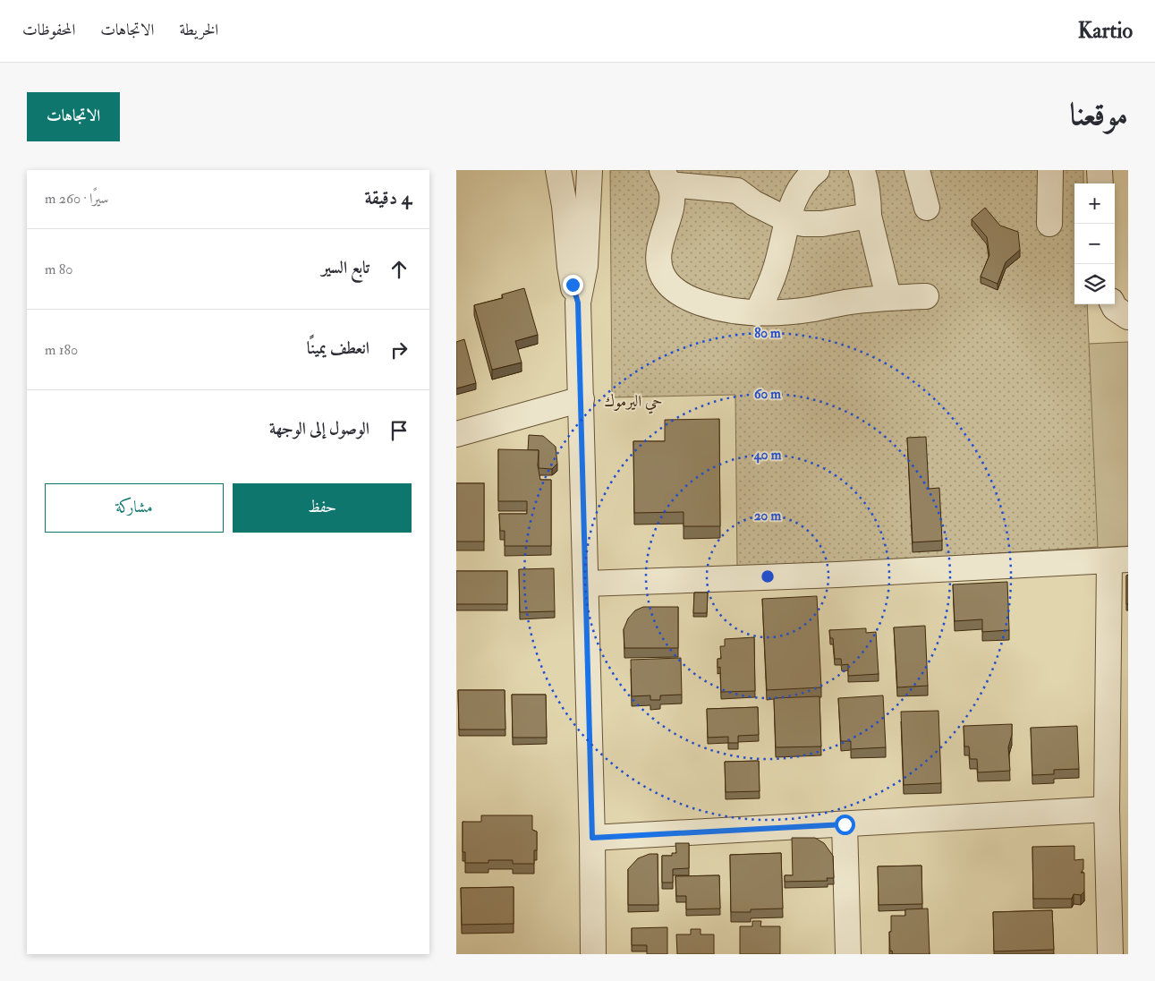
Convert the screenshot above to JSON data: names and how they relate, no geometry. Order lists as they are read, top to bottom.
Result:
{
  "districts": ["حي اليرموك"],
  "page": {
    "header": "Kartio",
    "nav": ["الخريطة", "الاتجاهات", "المحفوظات"],
    "title": "موقعنا",
    "buttons": [
      "الاتجاهات",
      ["حفظ", "مشاركة"]
    ],
    "heading": ["4 دقيقة", "سيرًا · 260 m"],
    "map_buttons": ["+", "−"],
    "list": [
      ["تابع السير", "80 m"],
      ["انعطف يمينًا", "180 m"],
      "الوصول إلى الوجهة"
    ]
  },
  "rings": [
    "80 m",
    "60 m",
    "40 m",
    "20 m"
  ]
}
